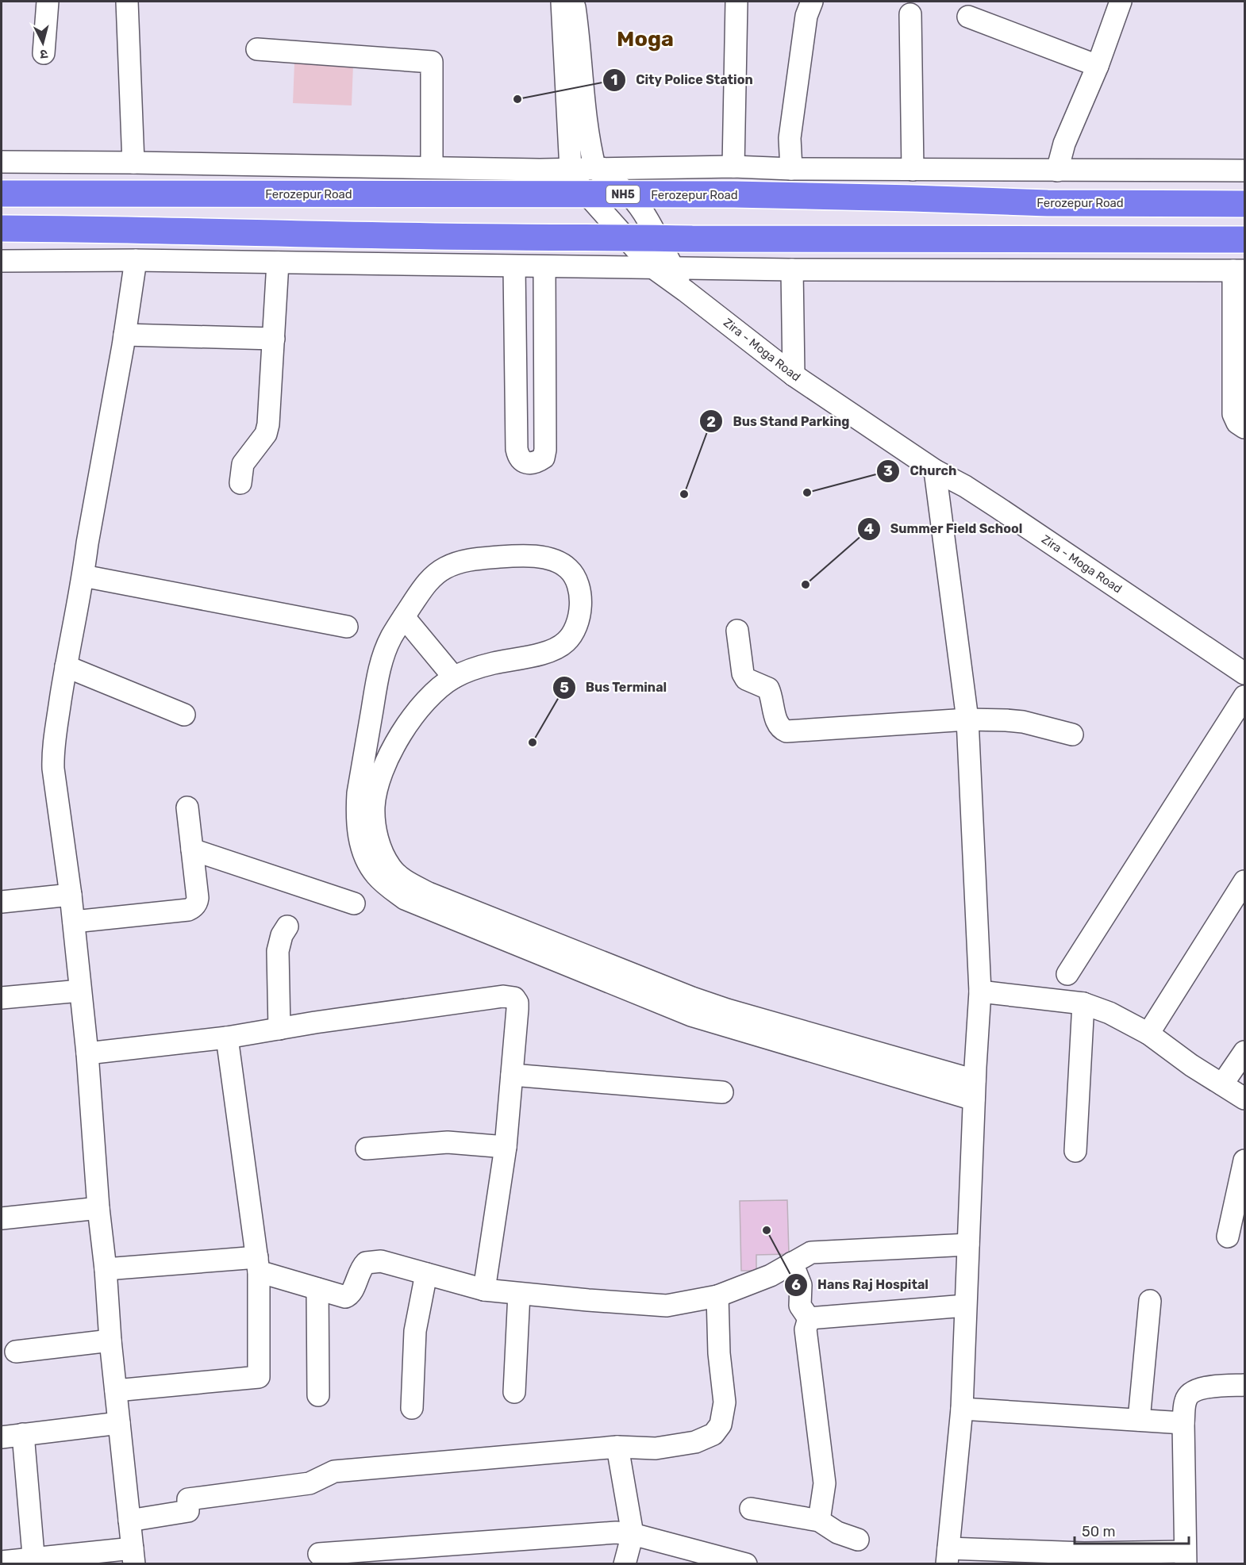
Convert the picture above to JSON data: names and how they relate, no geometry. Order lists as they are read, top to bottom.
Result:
{
  "streets": {
    "highway": ["Ferozepur Road", "NH5"],
    "street": ["Zira - Moga Road"]
  },
  "districts": ["Moga"],
  "places": [
    "City Police Station",
    "Church",
    "Bus Stand Parking",
    "Summer Field School",
    "Bus Terminal",
    "Hans Raj Hospital"
  ],
  "scale_bar": "50 m",
  "north": "bottom"
}
